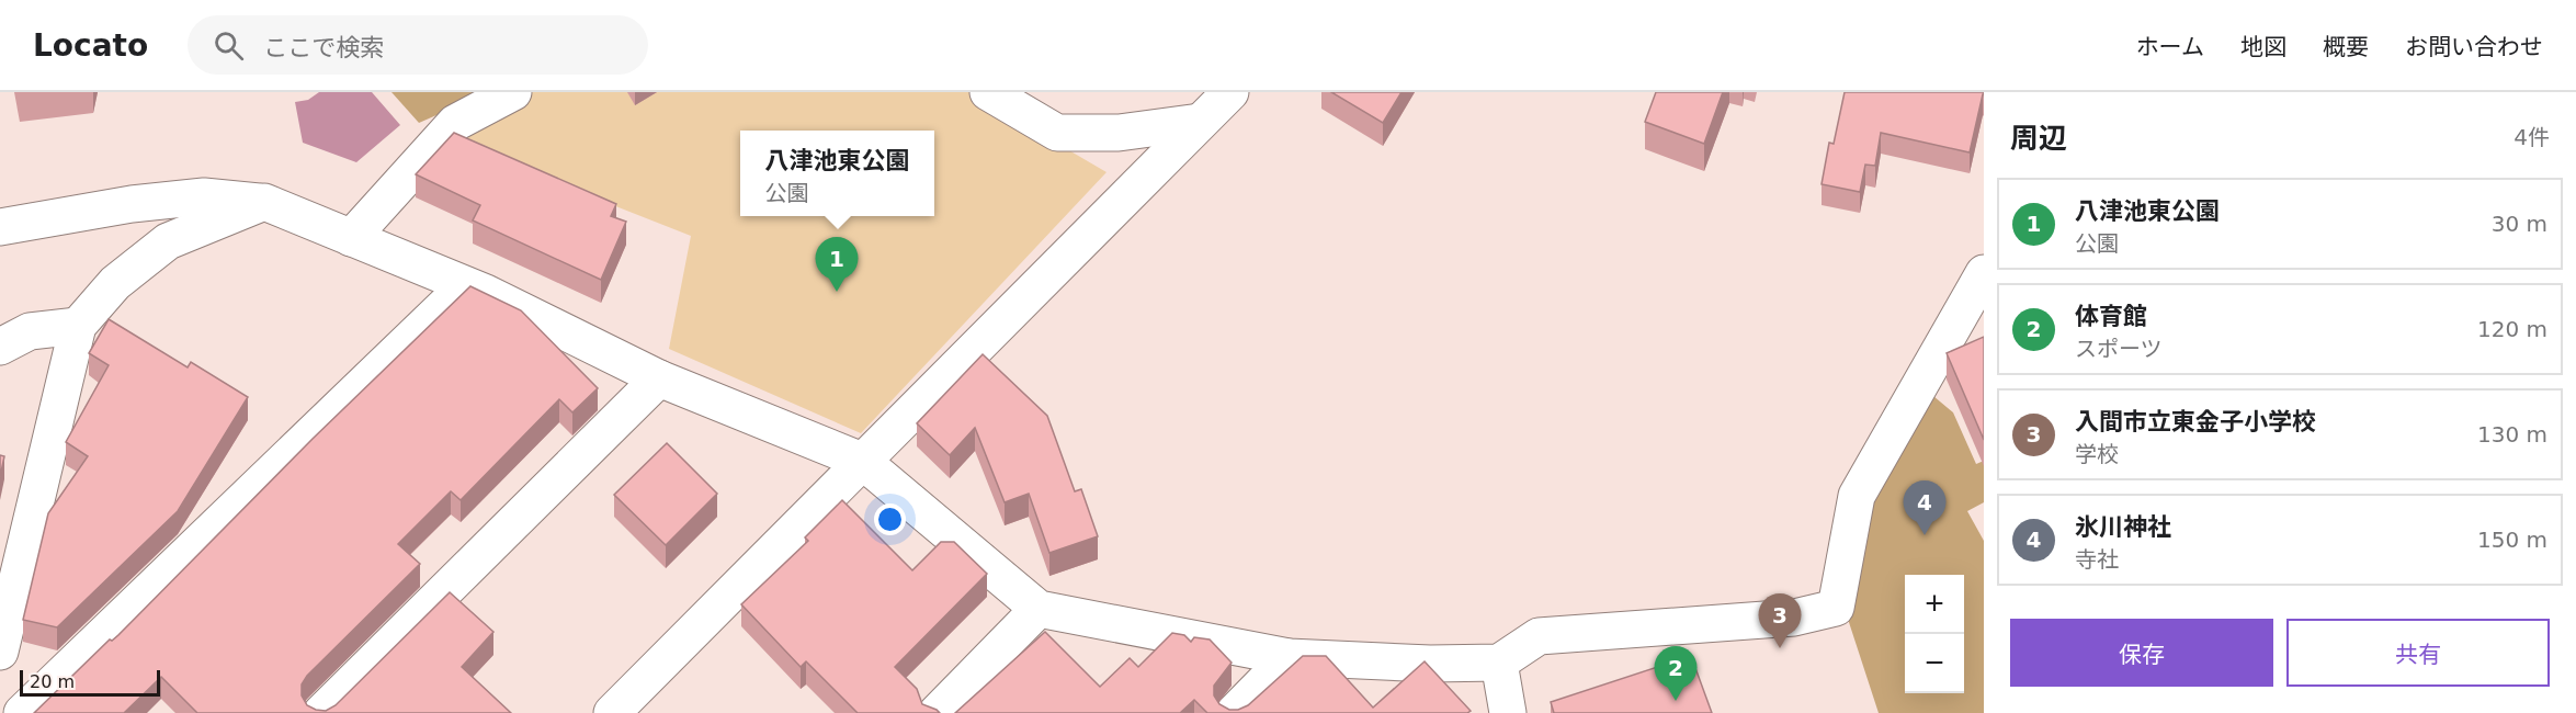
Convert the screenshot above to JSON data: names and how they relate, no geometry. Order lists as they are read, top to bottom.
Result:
{
  "scale_bar": "20 m",
  "page": {
    "header": "Locato",
    "search": "ここで検索",
    "nav": [
      "ホーム",
      "地図",
      "概要",
      "お問い合わせ"
    ],
    "heading": ["周辺", "4件"],
    "popup": ["八津池東公園", "公園"],
    "list": [
      {
        "mark": "1",
        "name": "八津池東公園",
        "note": "公園",
        "value": "30 m"
      },
      {
        "mark": "2",
        "name": "体育館",
        "note": "スポーツ",
        "value": "120 m"
      },
      {
        "mark": "3",
        "name": "入間市立東金子小学校",
        "note": "学校",
        "value": "130 m"
      },
      {
        "mark": "4",
        "name": "氷川神社",
        "note": "寺社",
        "value": "150 m"
      }
    ],
    "pins": [
      "1",
      "4",
      "3",
      "2"
    ],
    "map_buttons": ["+", "−"],
    "buttons": ["保存", "共有"],
    "scale": "20 m"
  }
}
